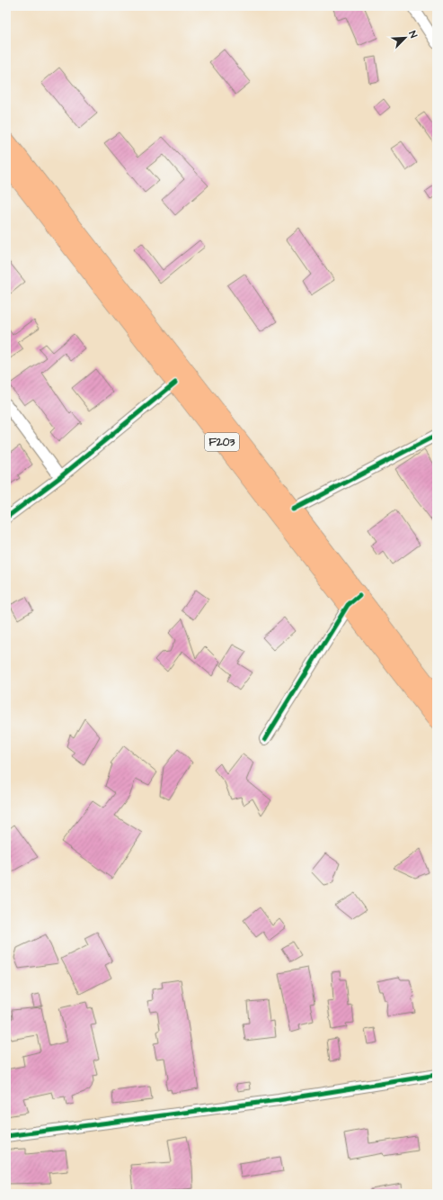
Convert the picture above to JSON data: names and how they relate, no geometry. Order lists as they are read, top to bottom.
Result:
{
  "streets": {
    "main road": ["F203"]
  },
  "north": "top right"
}
